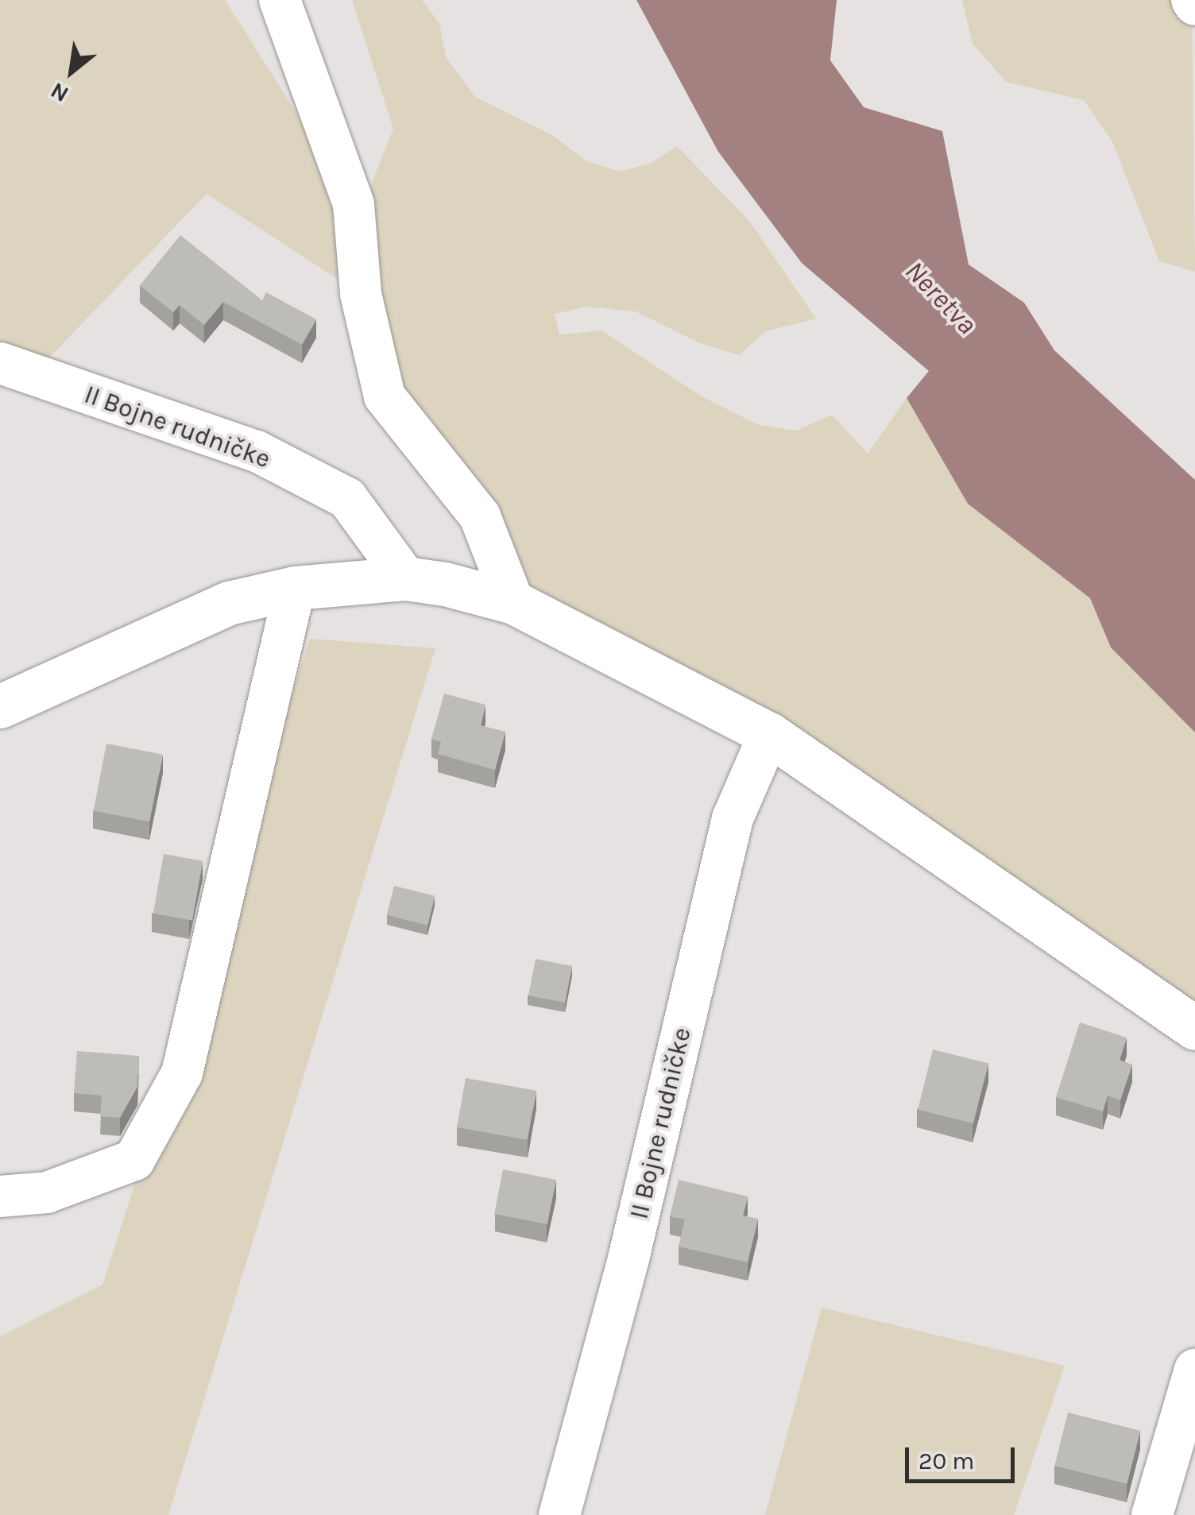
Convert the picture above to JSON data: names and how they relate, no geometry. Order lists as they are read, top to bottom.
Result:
{
  "streets": {
    "street": ["II Bojne rudničke"]
  },
  "water": ["Neretva"],
  "scale_bar": "20 m",
  "north": "bottom left"
}
